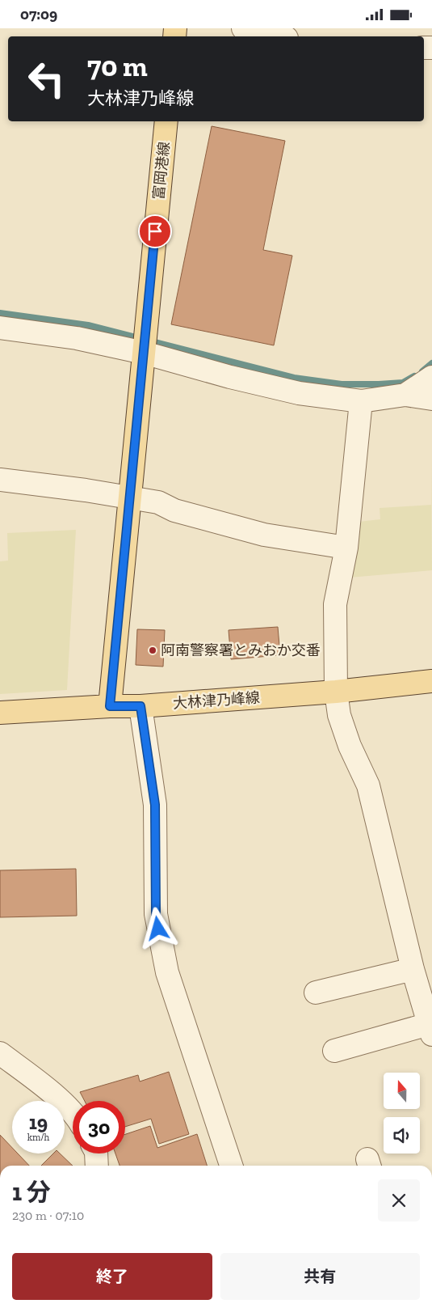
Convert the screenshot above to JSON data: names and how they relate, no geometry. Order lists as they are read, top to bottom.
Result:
{
  "streets": {
    "main road": ["富岡港線", "大林津乃峰線"]
  },
  "crossings": [
    ["富岡港線", "大林津乃峰線"]
  ],
  "places": ["阿南警察署とみおか交番"],
  "north": "top",
  "page": {
    "status": "07:09",
    "turn": ["70 m", "大林津乃峰線"],
    "speed": "19 km/h",
    "limit": "30",
    "heading": ["1 分", "230 m · 07:10"],
    "buttons": ["終了", "共有"]
  }
}
